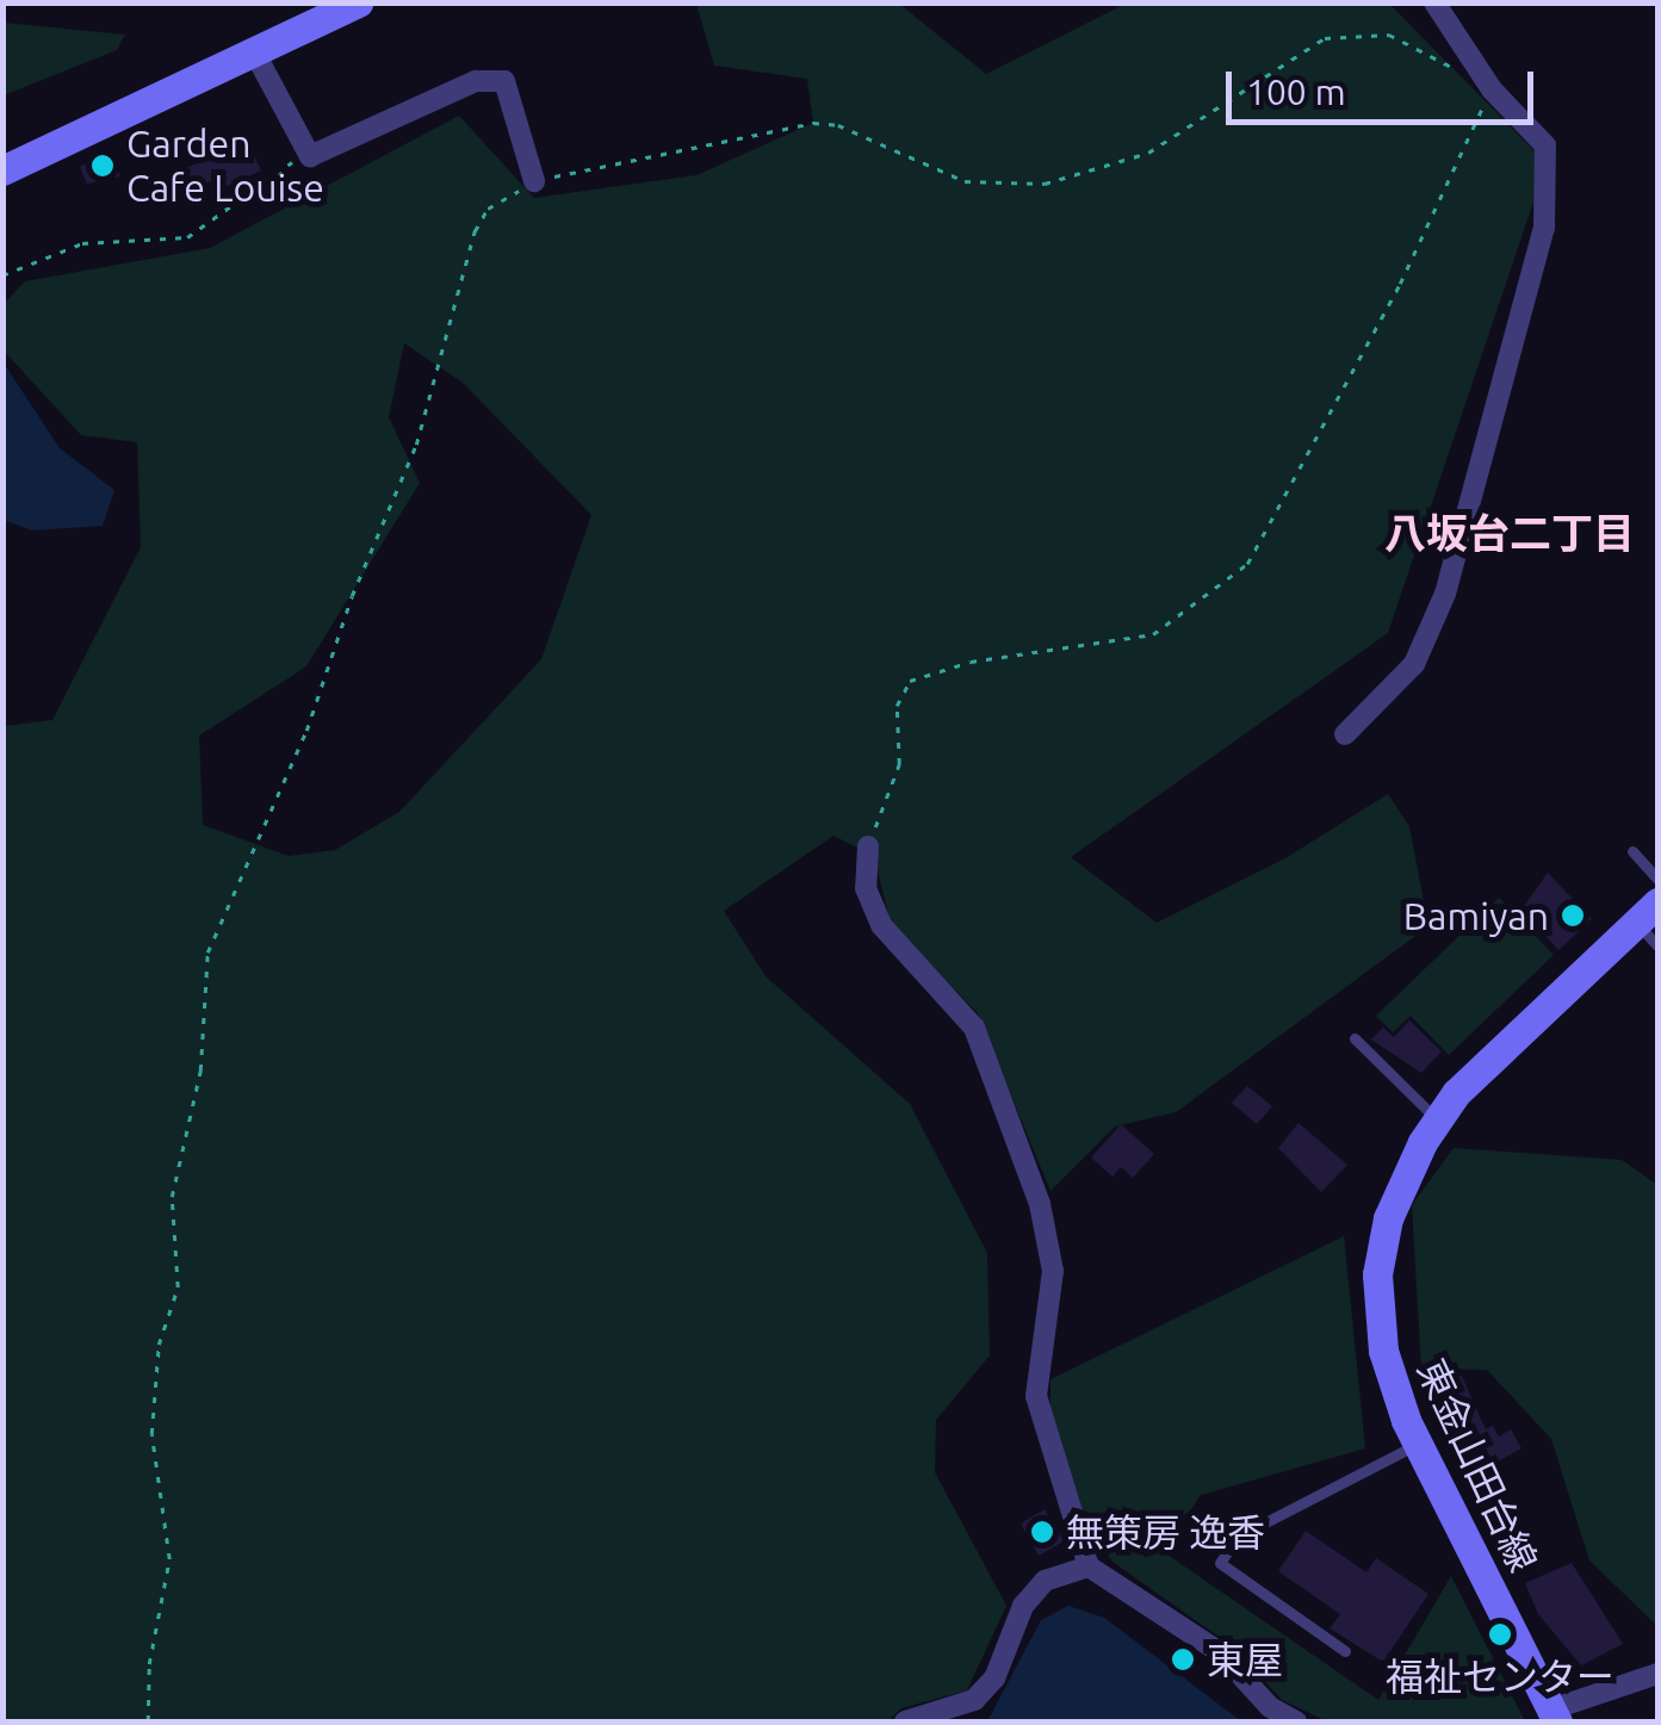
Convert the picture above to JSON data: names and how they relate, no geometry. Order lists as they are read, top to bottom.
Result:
{
  "streets": {
    "main road": ["東金山田台線"]
  },
  "districts": ["八坂台二丁目"],
  "places": [
    "Garden Cafe Louise",
    "Bamiyan",
    "無策房 逸香",
    "福祉センター",
    "東屋"
  ],
  "scale_bar": "100 m"
}
